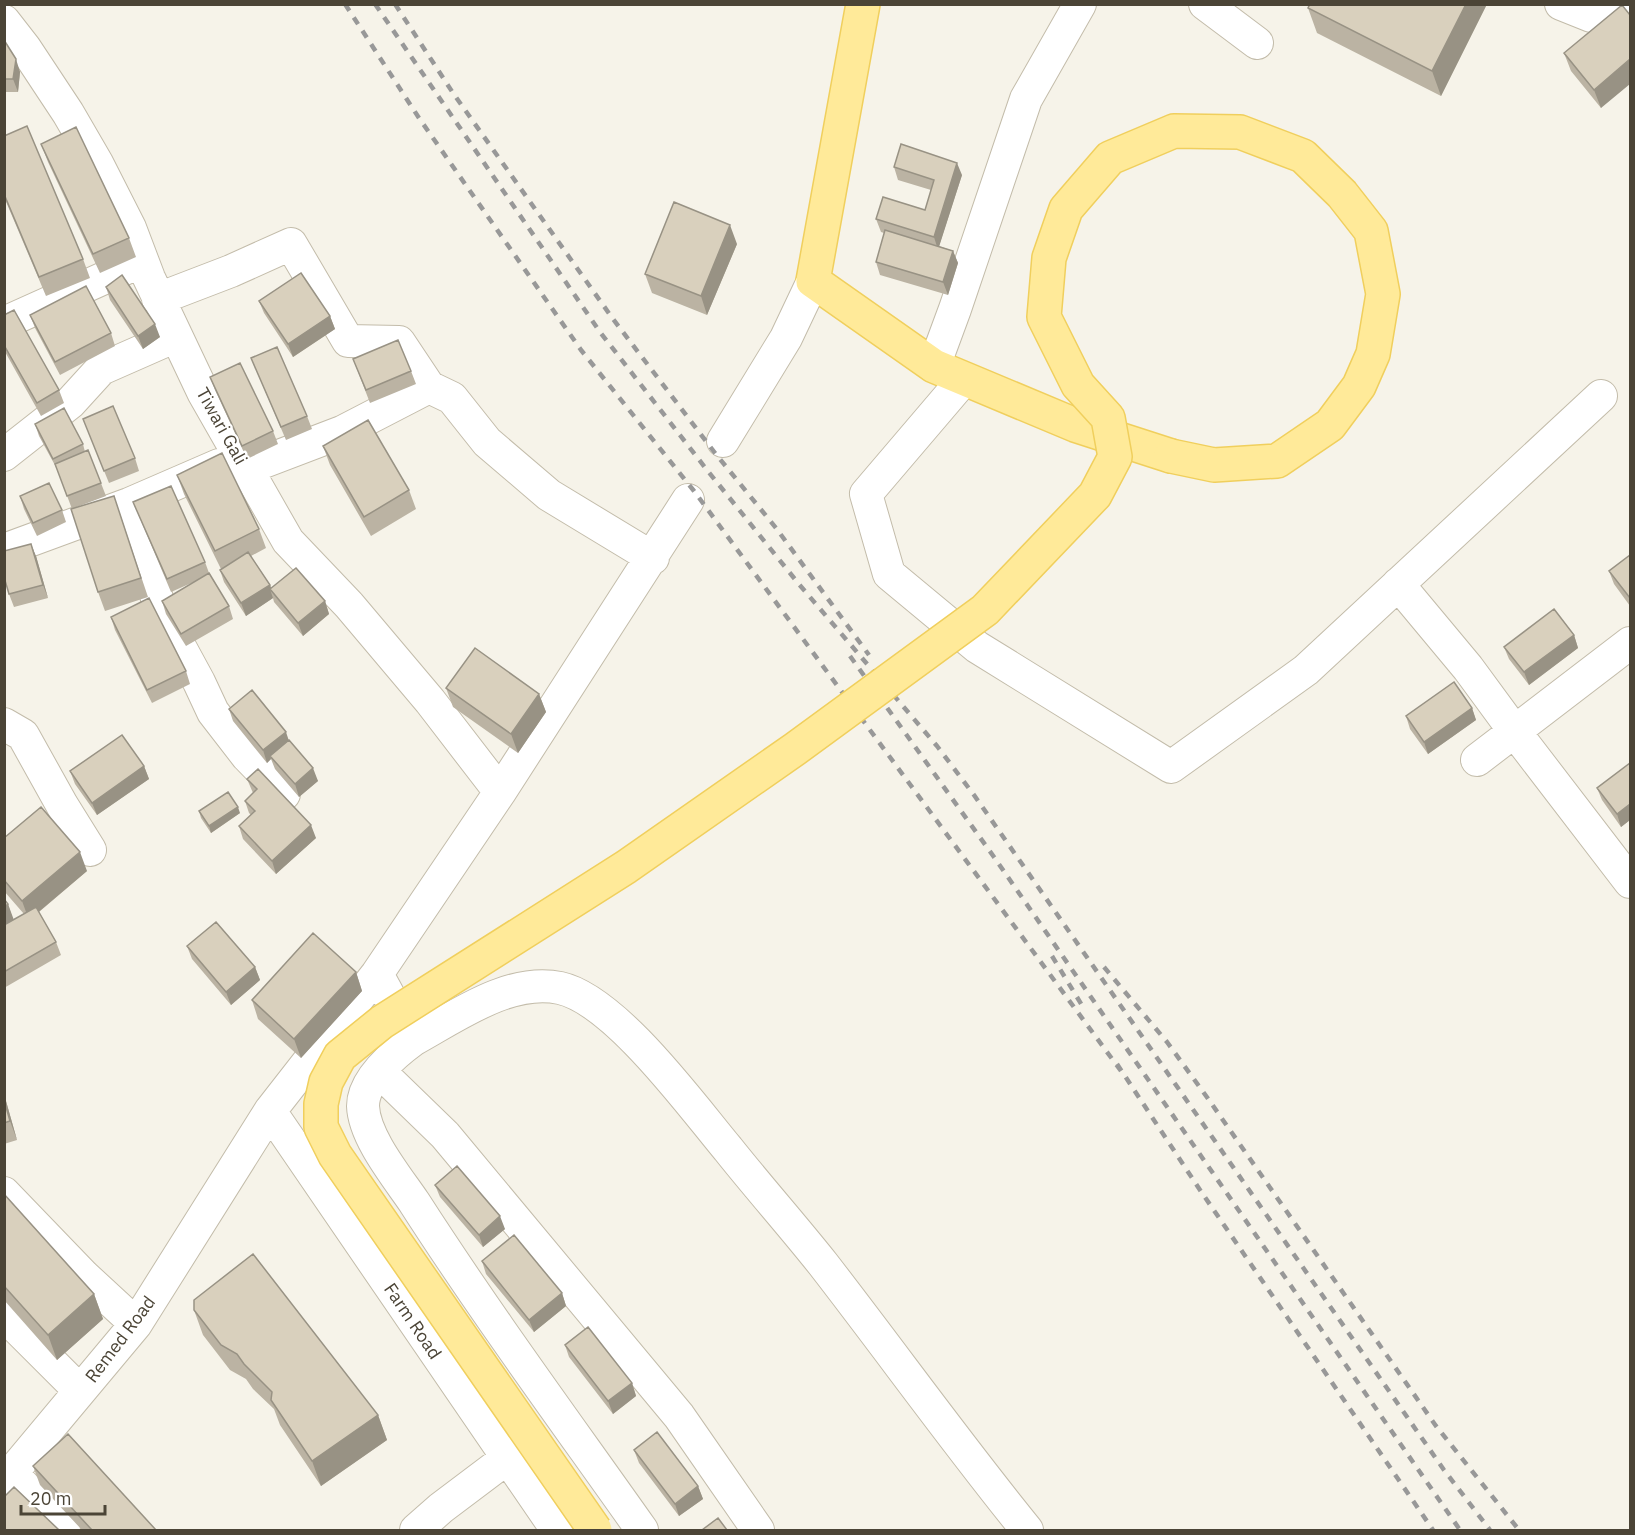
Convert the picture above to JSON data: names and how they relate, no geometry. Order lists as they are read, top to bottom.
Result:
{
  "streets": {
    "street": ["Tiwari Gali", "Farm Road", "Remed Road"]
  },
  "crossings": [
    ["Tiwari Gali", "Remed Road"],
    ["Farm Road", "Remed Road"]
  ],
  "scale_bar": "20 m"
}
